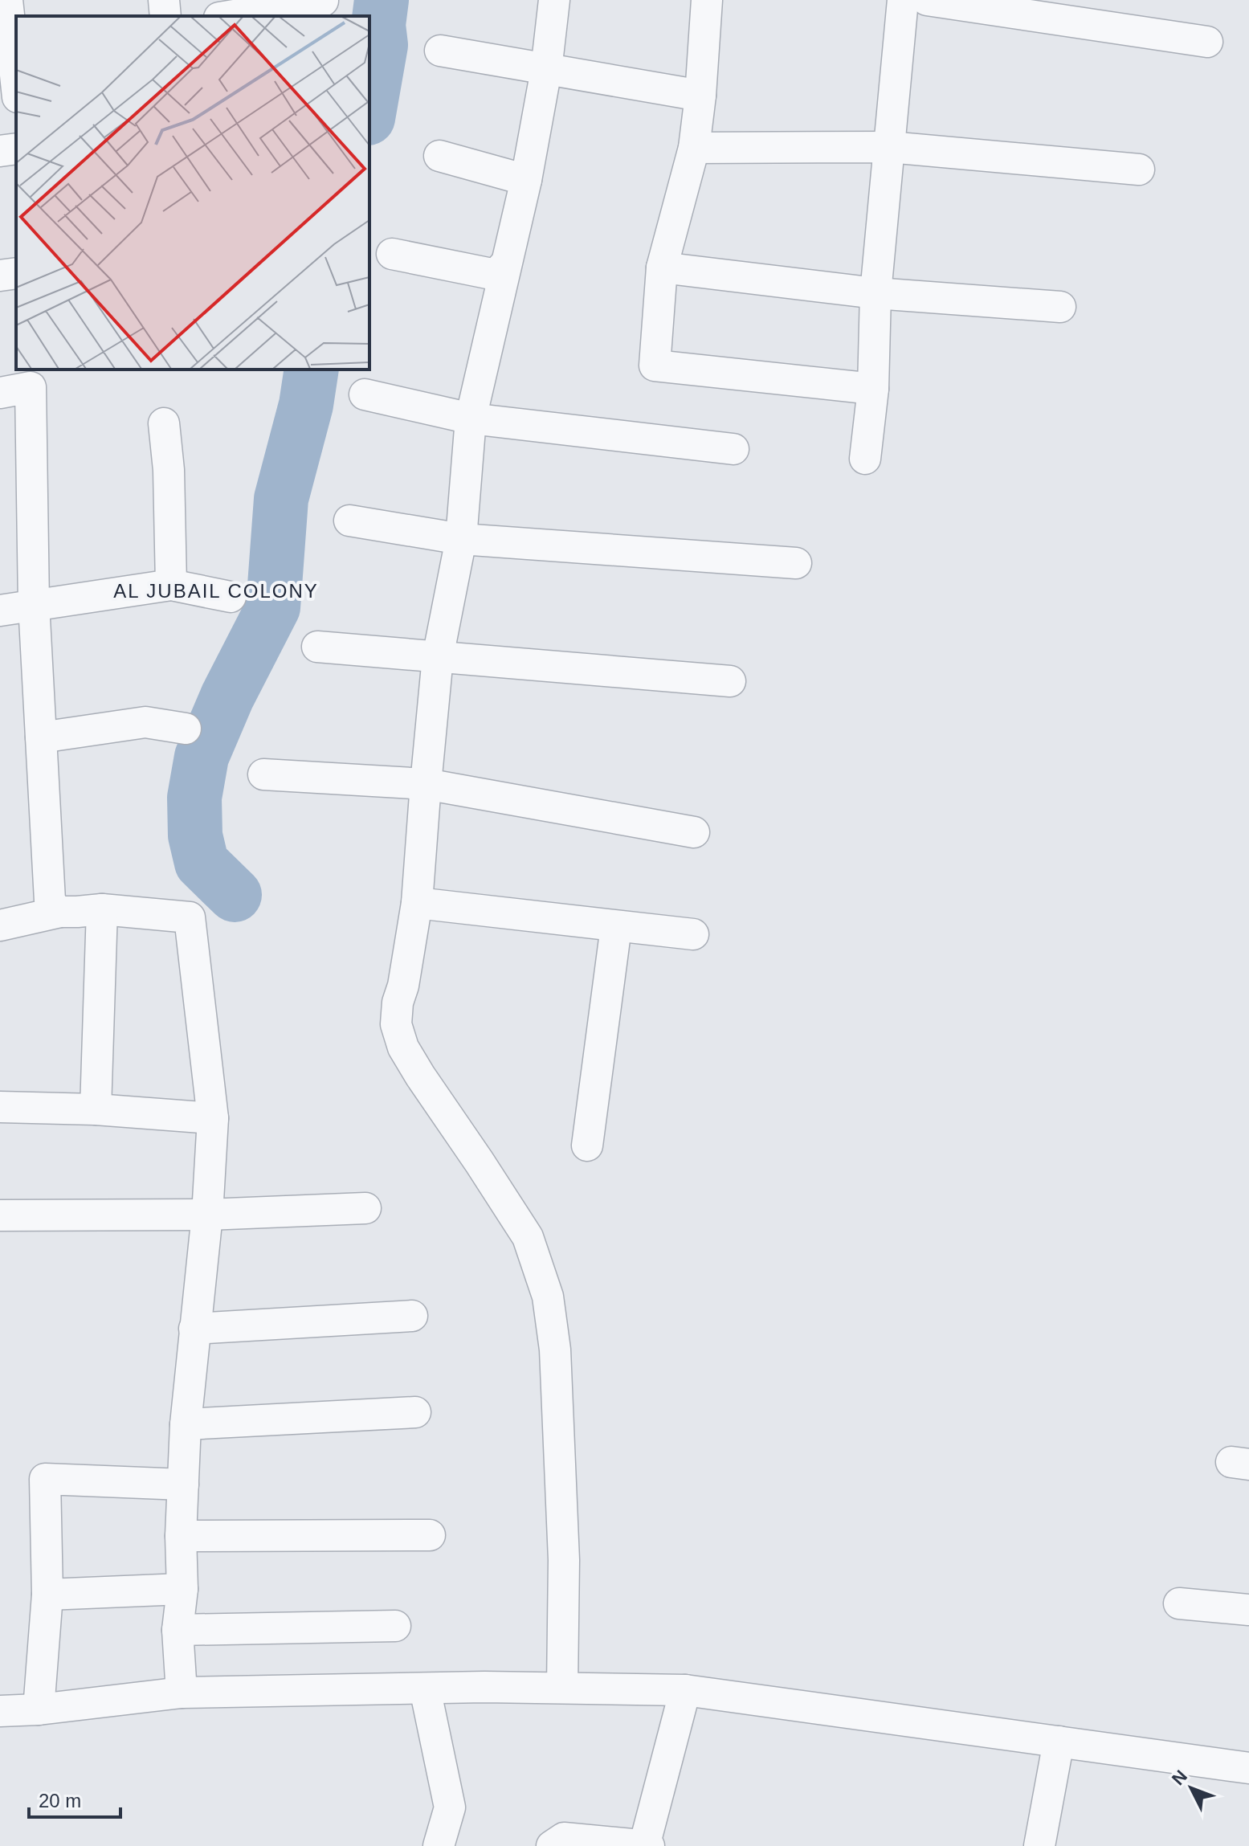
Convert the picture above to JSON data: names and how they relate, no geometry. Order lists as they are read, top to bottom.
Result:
{
  "districts": ["AL JUBAIL COLONY"],
  "scale_bar": "20 m",
  "north": "top left"
}
